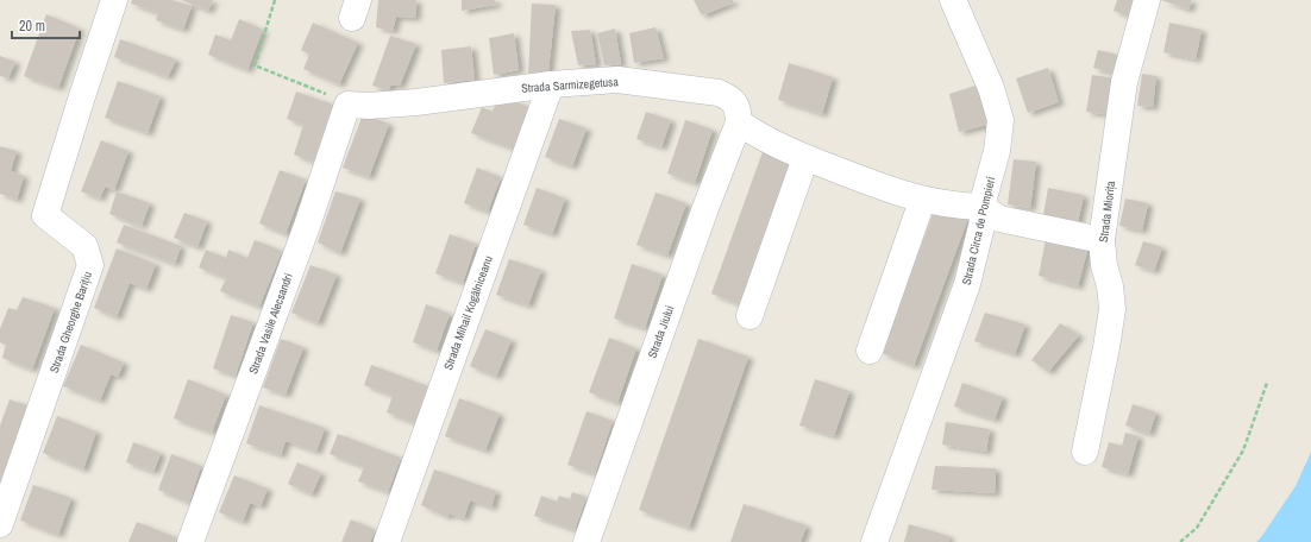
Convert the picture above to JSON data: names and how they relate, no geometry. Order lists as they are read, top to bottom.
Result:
{
  "streets": {
    "street": [
      "Strada Sarmizegetusa",
      "Strada Miorița",
      "Strada Circa de Pompieri",
      "Strada Mihail Kogălniceanu",
      "Strada Gheorghe Barițiu",
      "Strada Vasile Alecsandri",
      "Strada Jiului"
    ]
  },
  "crossings": [
    ["Strada Sarmizegetusa", "Strada Mihail Kogălniceanu"],
    ["Strada Sarmizegetusa", "Strada Vasile Alecsandri"],
    ["Strada Sarmizegetusa", "Strada Jiului"]
  ],
  "scale_bar": "20 m"
}
